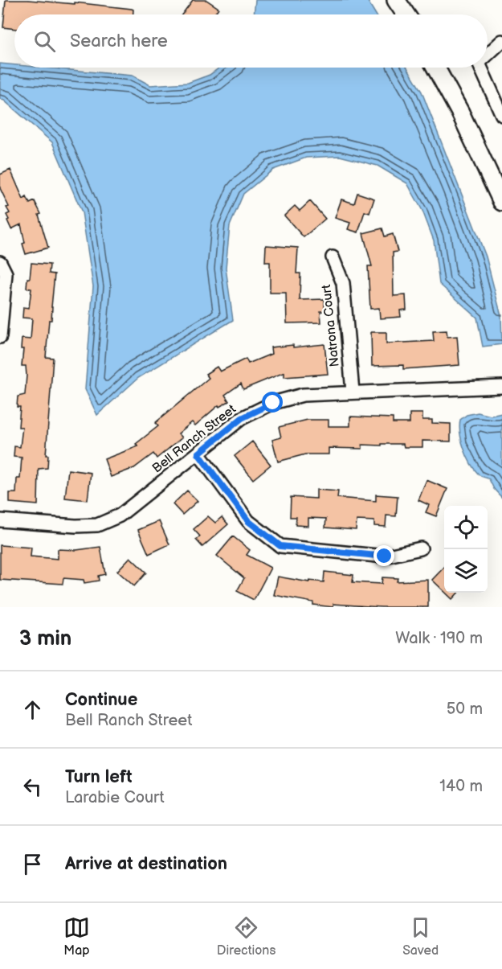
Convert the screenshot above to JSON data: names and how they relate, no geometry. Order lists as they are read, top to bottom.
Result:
{
  "streets": {
    "street": ["Natrona Court", "Bell Ranch Street"]
  },
  "crossings": [
    ["Natrona Court", "Bell Ranch Street"]
  ],
  "page": {
    "search": "Search here",
    "heading": ["3 min", "Walk · 190 m"],
    "list": [
      ["Continue", "Bell Ranch Street", "50 m"],
      ["Turn left", "Larabie Court", "140 m"],
      "Arrive at destination"
    ],
    "nav": ["Map", "Directions", "Saved"]
  }
}
